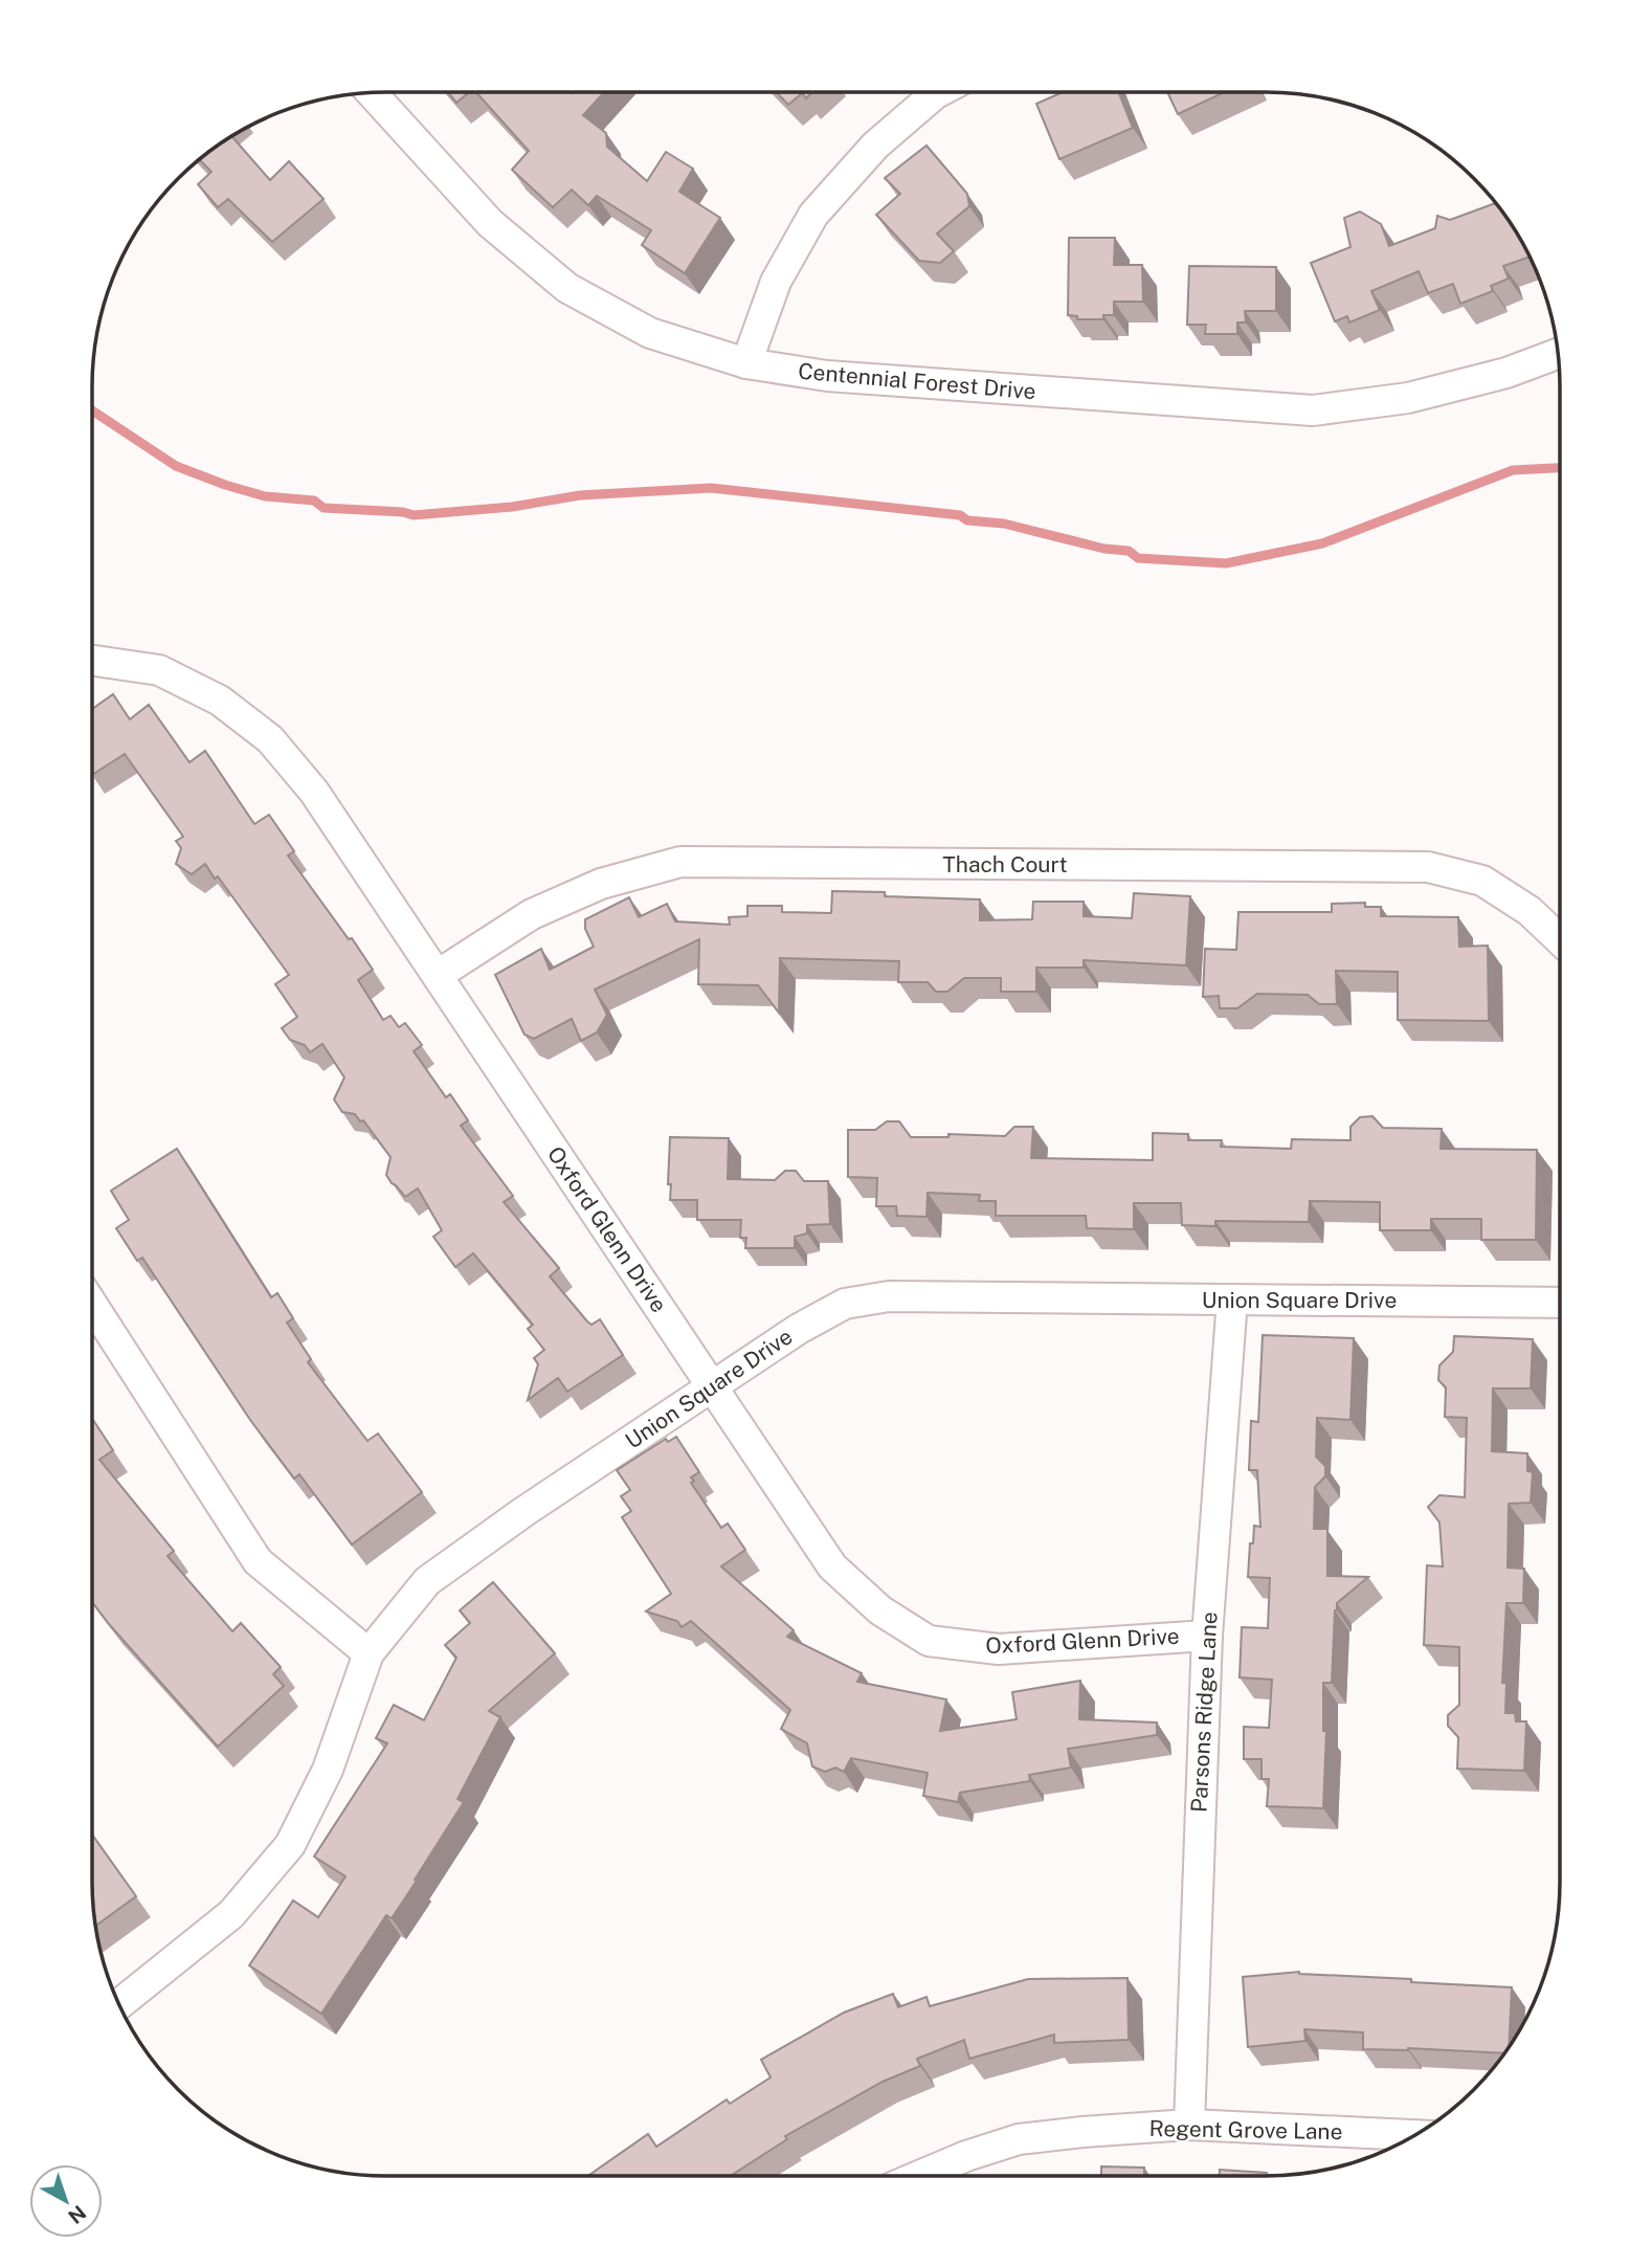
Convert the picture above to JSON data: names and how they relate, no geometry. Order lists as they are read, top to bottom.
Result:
{
  "streets": {
    "street": [
      "Centennial Forest Drive",
      "Thach Court",
      "Oxford Glenn Drive",
      "Union Square Drive",
      "Parsons Ridge Lane",
      "Regent Grove Lane"
    ]
  },
  "crossings": [
    ["Thach Court", "Oxford Glenn Drive"],
    ["Oxford Glenn Drive", "Union Square Drive"],
    ["Oxford Glenn Drive", "Parsons Ridge Lane"],
    ["Union Square Drive", "Parsons Ridge Lane"],
    ["Parsons Ridge Lane", "Regent Grove Lane"]
  ],
  "north": "bottom right"
}
